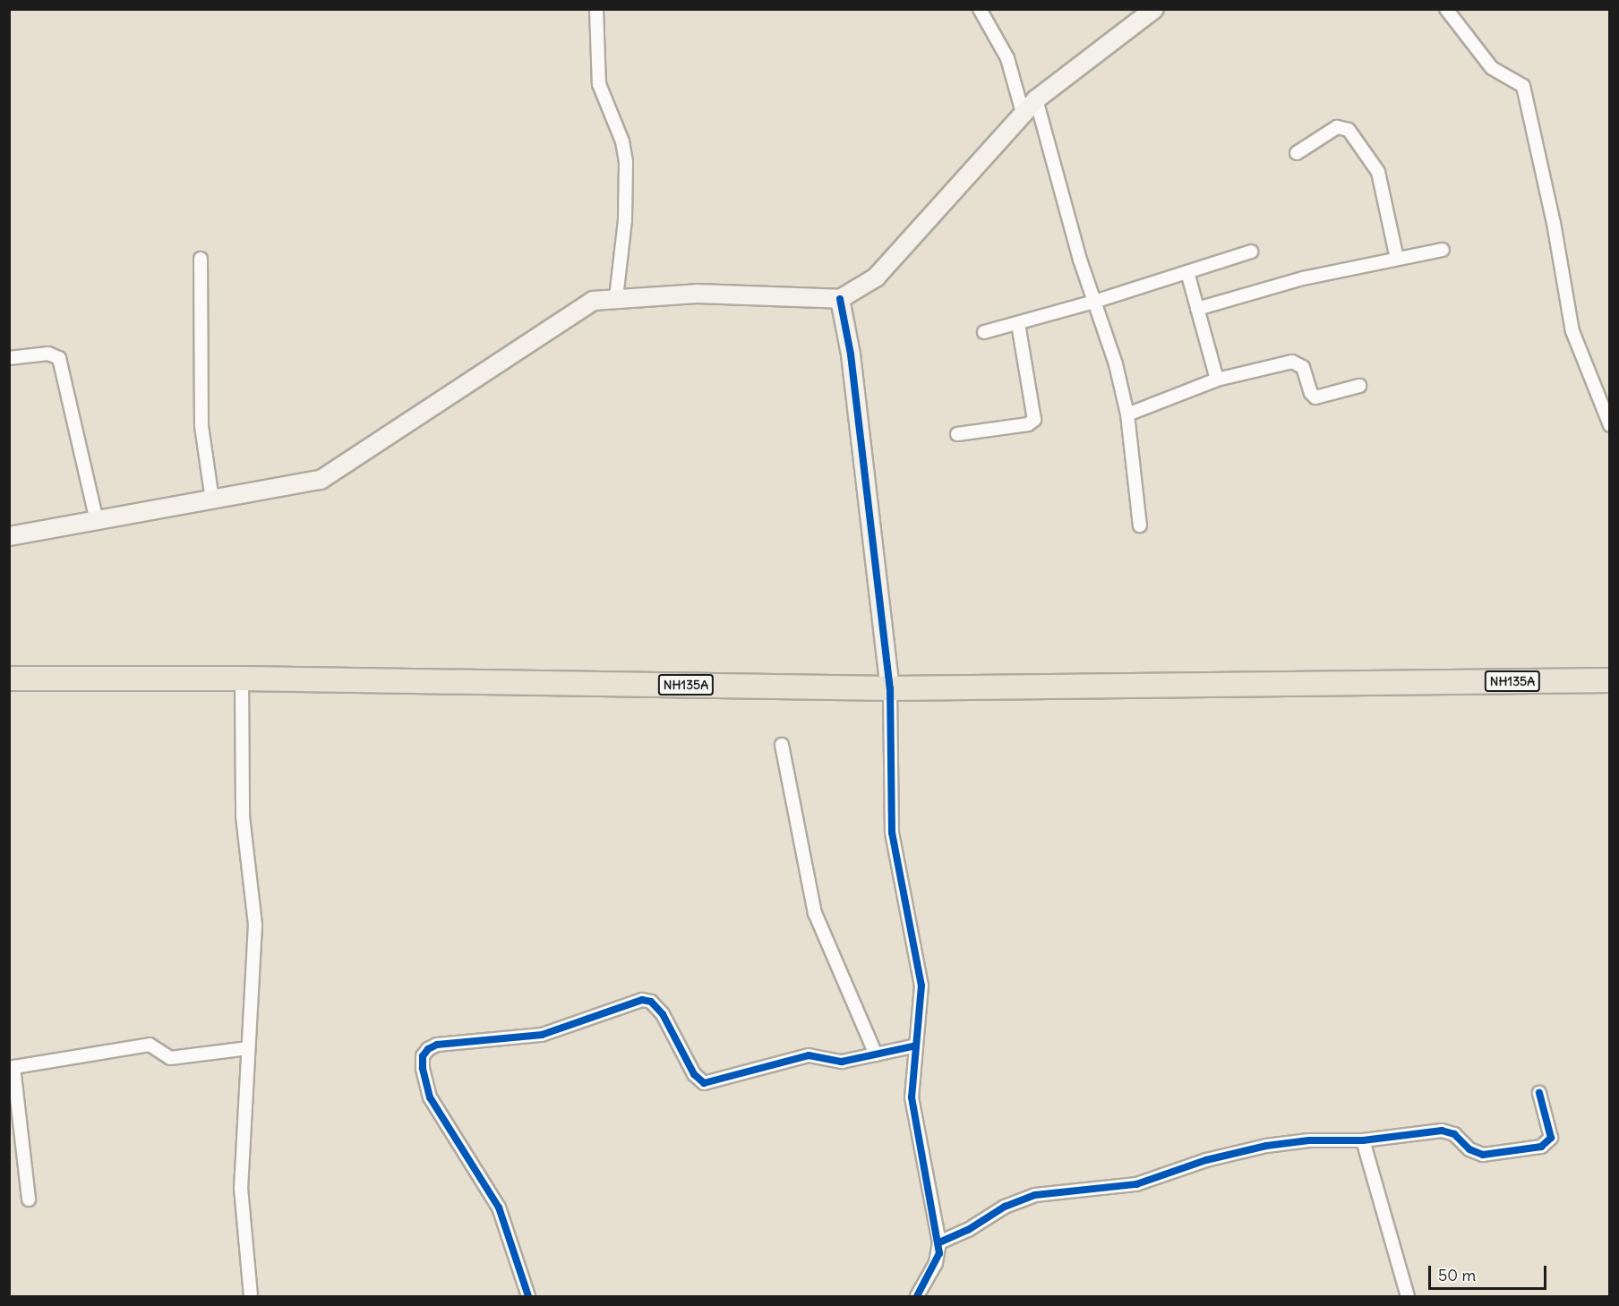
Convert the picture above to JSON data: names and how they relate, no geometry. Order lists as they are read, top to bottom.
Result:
{
  "streets": {
    "highway": ["NH135A"]
  },
  "scale_bar": "50 m"
}
